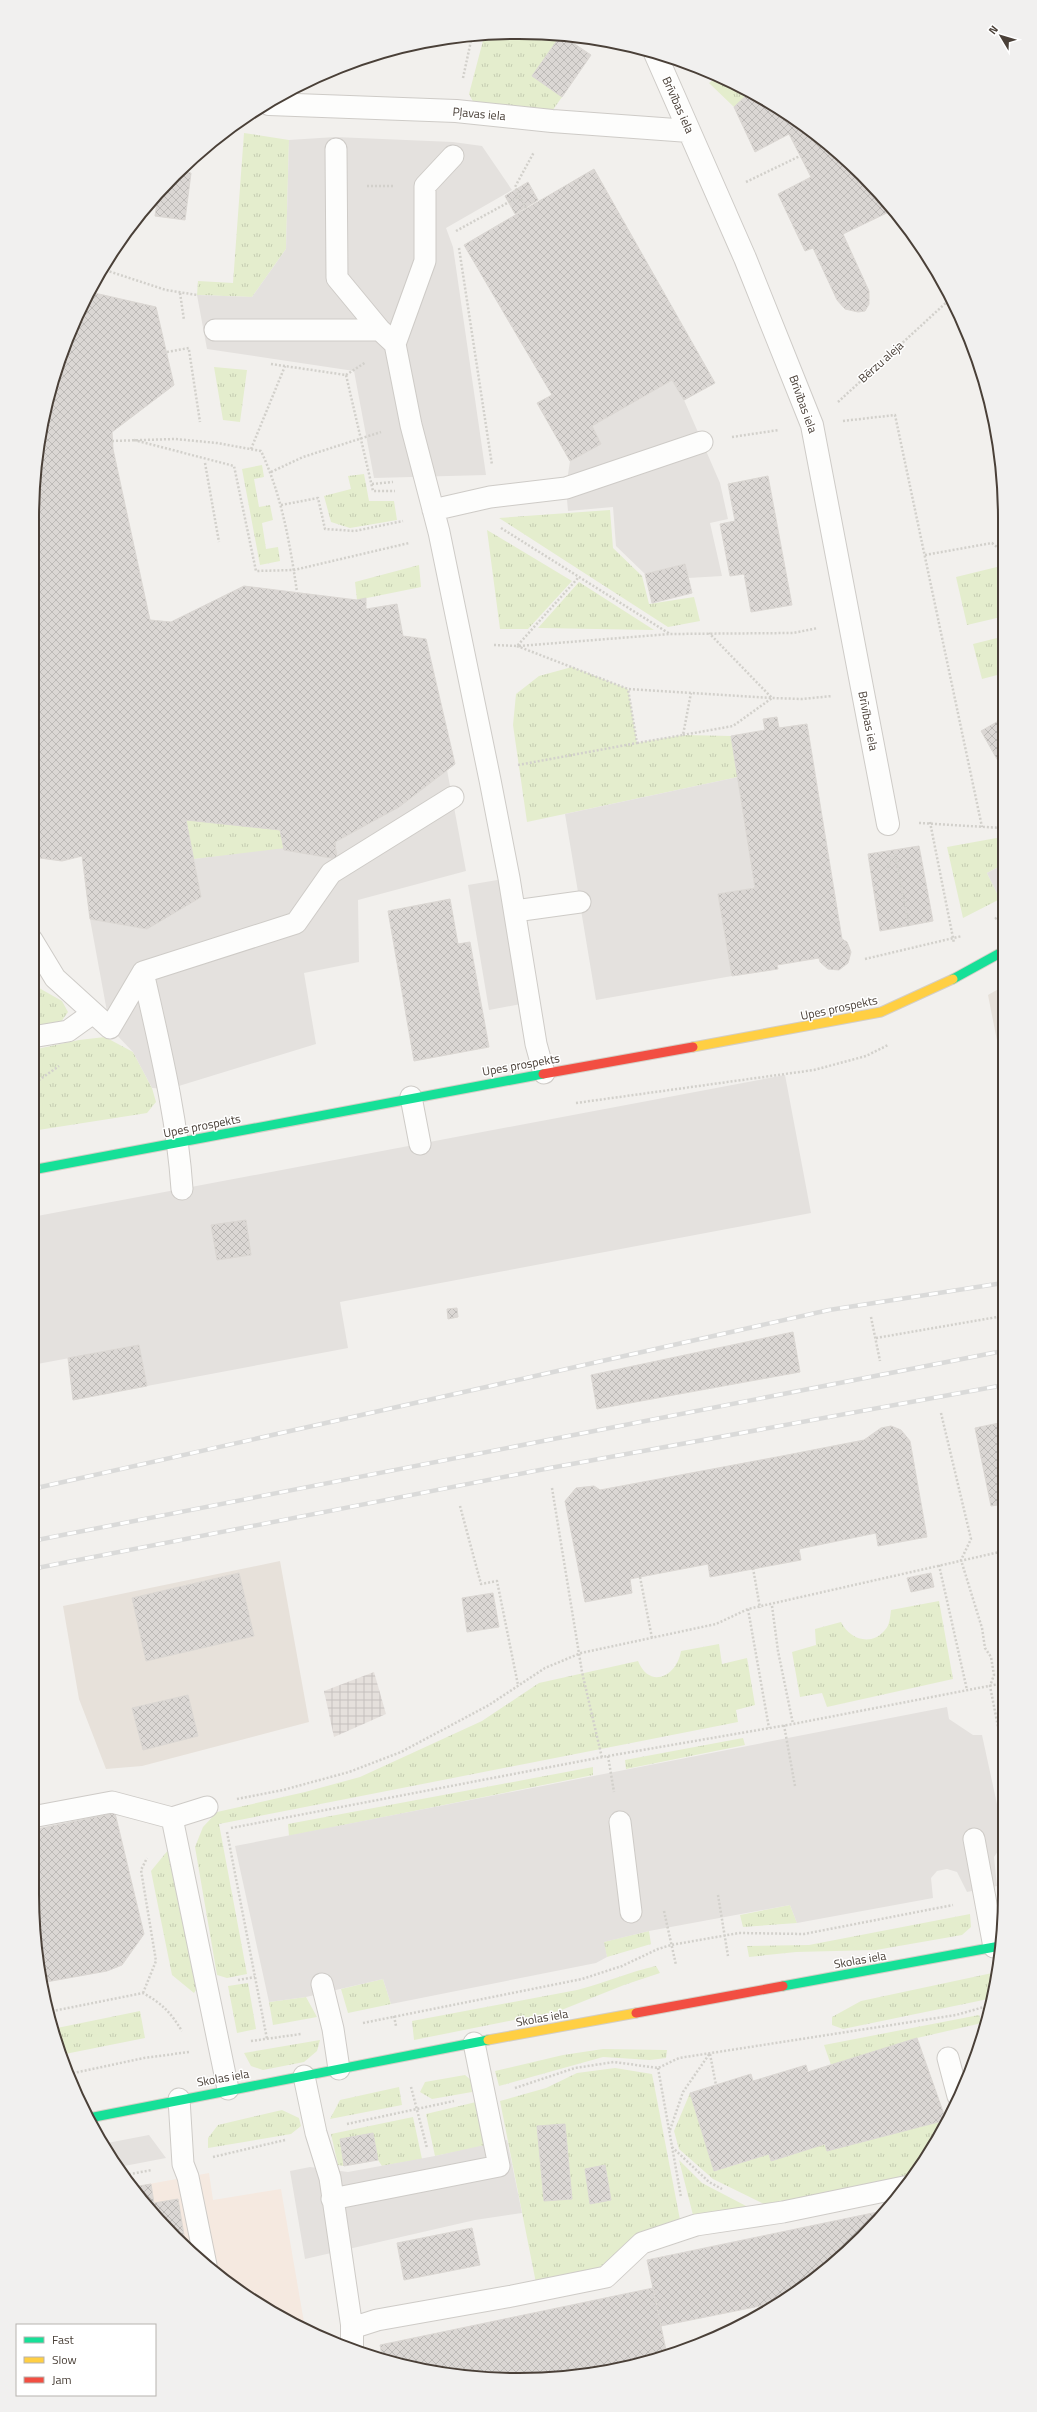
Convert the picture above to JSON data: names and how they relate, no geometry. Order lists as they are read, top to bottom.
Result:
{
  "streets": {
    "main road": ["Upes prospekts", "Skolas iela"],
    "street": ["Brīvības iela", "Pļavas iela"],
    "path": ["Bērzu aleja"]
  },
  "crossings": [
    ["Brīvības iela", "Pļavas iela"],
    ["Brīvības iela", "Bērzu aleja"]
  ],
  "legend": ["Fast", "Slow", "Jam"],
  "north": "top left"
}
